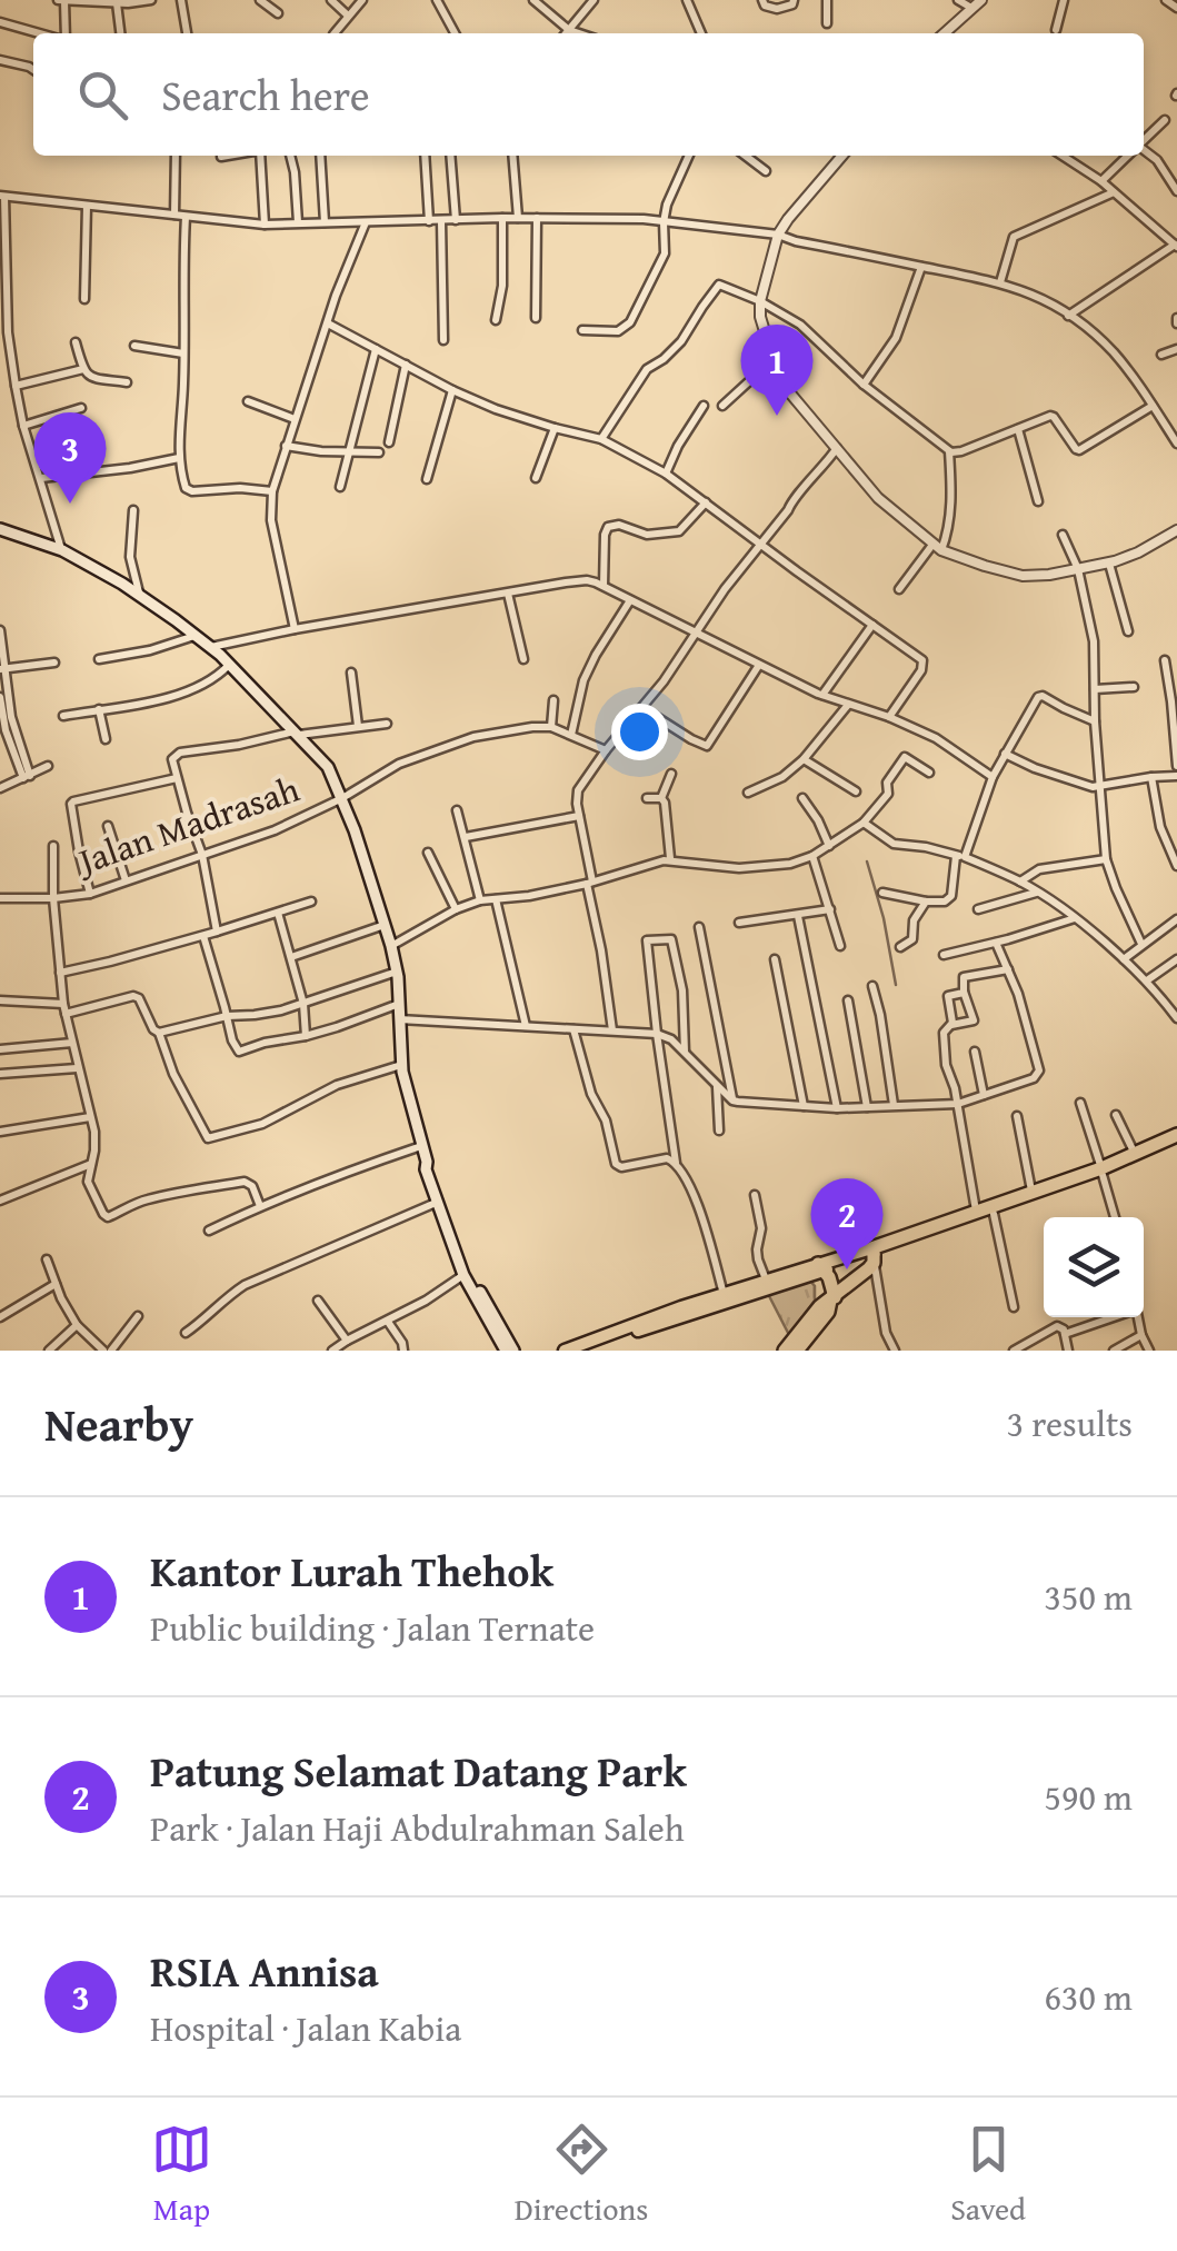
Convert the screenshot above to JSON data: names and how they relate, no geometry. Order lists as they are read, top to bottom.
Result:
{
  "streets": {
    "street": ["Jalan Madrasah"]
  },
  "page": {
    "search": "Search here",
    "pins": ["1", "3", "2"],
    "heading": ["Nearby", "3 results"],
    "list": [
      {
        "mark": "1",
        "name": "Kantor Lurah Thehok",
        "note": "Public building · Jalan Ternate",
        "value": "350 m"
      },
      {
        "mark": "2",
        "name": "Patung Selamat Datang Park",
        "note": "Park · Jalan Haji Abdulrahman Saleh",
        "value": "590 m"
      },
      {
        "mark": "3",
        "name": "RSIA Annisa",
        "note": "Hospital · Jalan Kabia",
        "value": "630 m"
      }
    ],
    "nav": ["Map", "Directions", "Saved"]
  }
}
